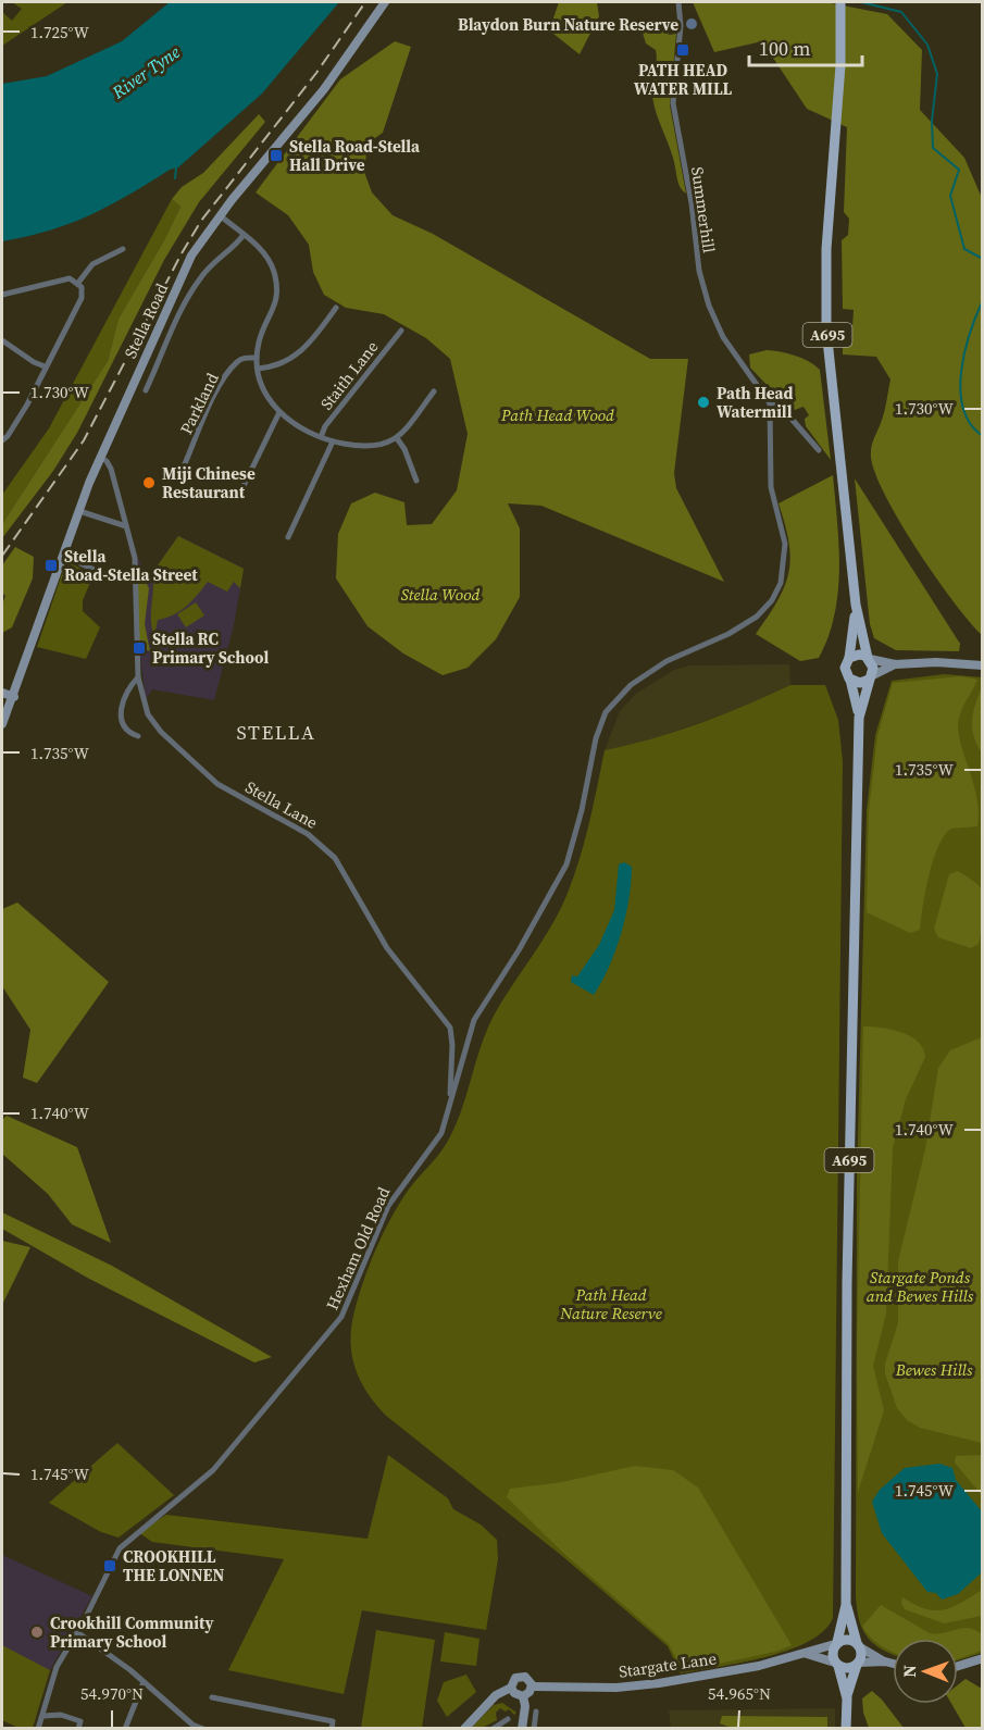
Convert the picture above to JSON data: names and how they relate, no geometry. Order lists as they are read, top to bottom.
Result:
{
  "streets": {
    "main road": ["Stella Road", "A695", "Stargate Lane"],
    "street": [
      "Summerhill",
      "Staith Lane",
      "Parkland",
      "Stella Lane",
      "Hexham Old Road"
    ]
  },
  "crossings": [
    ["Summerhill", "Hexham Old Road"],
    ["Stella Road", "Stella Lane"],
    ["A695", "Stargate Lane"],
    ["Stella Lane", "Hexham Old Road"]
  ],
  "districts": ["STELLA"],
  "water": ["River Tyne"],
  "parks": [
    "Path Head Wood",
    "Stella Wood",
    "Stargate Ponds and Bewes Hills",
    "Path Head Nature Reserve",
    "Bewes Hills"
  ],
  "places": {
    "other": [
      "Blaydon Burn Nature Reserve",
      "Path Head Watermill",
      "Miji Chinese Restaurant",
      "Crookhill Community Primary School"
    ],
    "transit": [
      "PATH HEAD WATER MILL",
      "Stella Road-Stella Hall Drive",
      "Stella Road-Stella Street",
      "Stella RC Primary School",
      "CROOKHILL THE LONNEN"
    ]
  },
  "scale_bar": "100 m",
  "north": "left",
  "coordinates": [
    "1.725°W",
    "1.730°W",
    "1.735°W",
    "1.740°W",
    "1.745°W",
    "54.970°N",
    "54.965°N"
  ]
}
